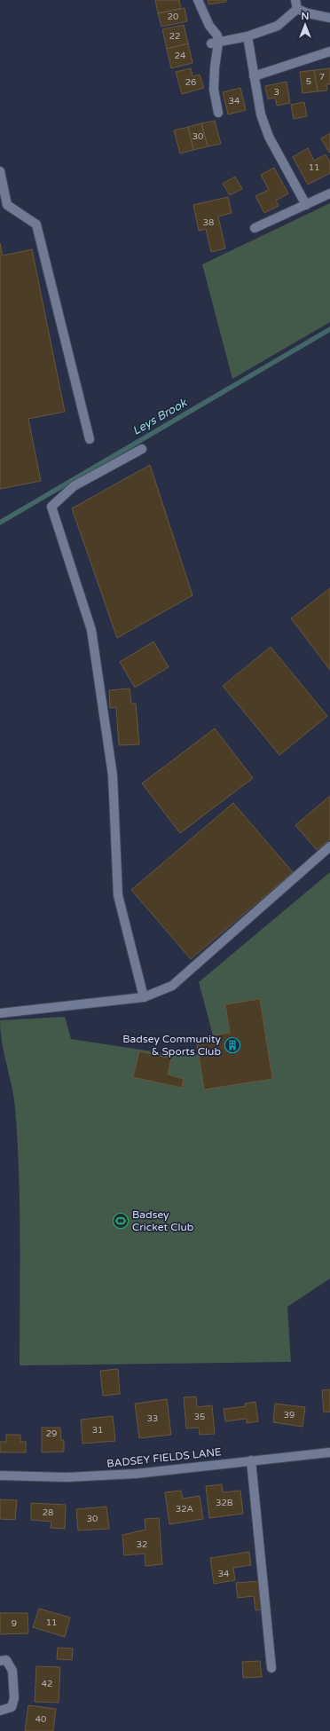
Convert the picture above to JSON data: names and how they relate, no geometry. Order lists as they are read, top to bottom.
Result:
{
  "streets": {
    "street": ["BADSEY FIELDS LANE"]
  },
  "water": ["Leys Brook"],
  "places": {
    "building": ["Badsey Community & Sports Club"],
    "sports": ["Badsey Cricket Club"]
  },
  "house_numbers": [
    "20",
    "22",
    "24",
    "7",
    "5",
    "26",
    "3",
    "34",
    "30",
    "11",
    "38",
    "39",
    "35",
    "33",
    "31",
    "29",
    "32B",
    "32A",
    "28",
    "30",
    "32",
    "34",
    "11",
    "9",
    "42",
    "40"
  ],
  "north": "top"
}
